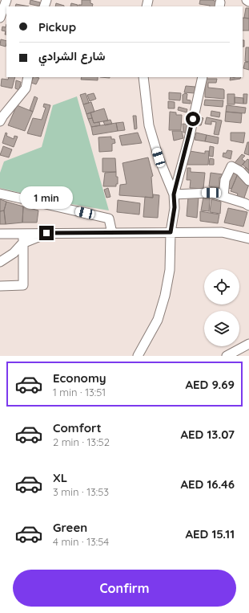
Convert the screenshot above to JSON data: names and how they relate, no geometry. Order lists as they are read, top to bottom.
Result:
{
  "page": {
    "banner": ["Pickup", "شارع الشرادي"],
    "bubble": "1 min",
    "list": [
      {
        "name": "Economy",
        "note": "1 min · 13:51",
        "value": "AED 9.69"
      },
      {
        "name": "Comfort",
        "note": "2 min · 13:52",
        "value": "AED 13.07"
      },
      {
        "name": "XL",
        "note": "3 min · 13:53",
        "value": "AED 16.46"
      },
      {
        "name": "Green",
        "note": "4 min · 13:54",
        "value": "AED 15.11"
      }
    ],
    "buttons": "Confirm"
  }
}
